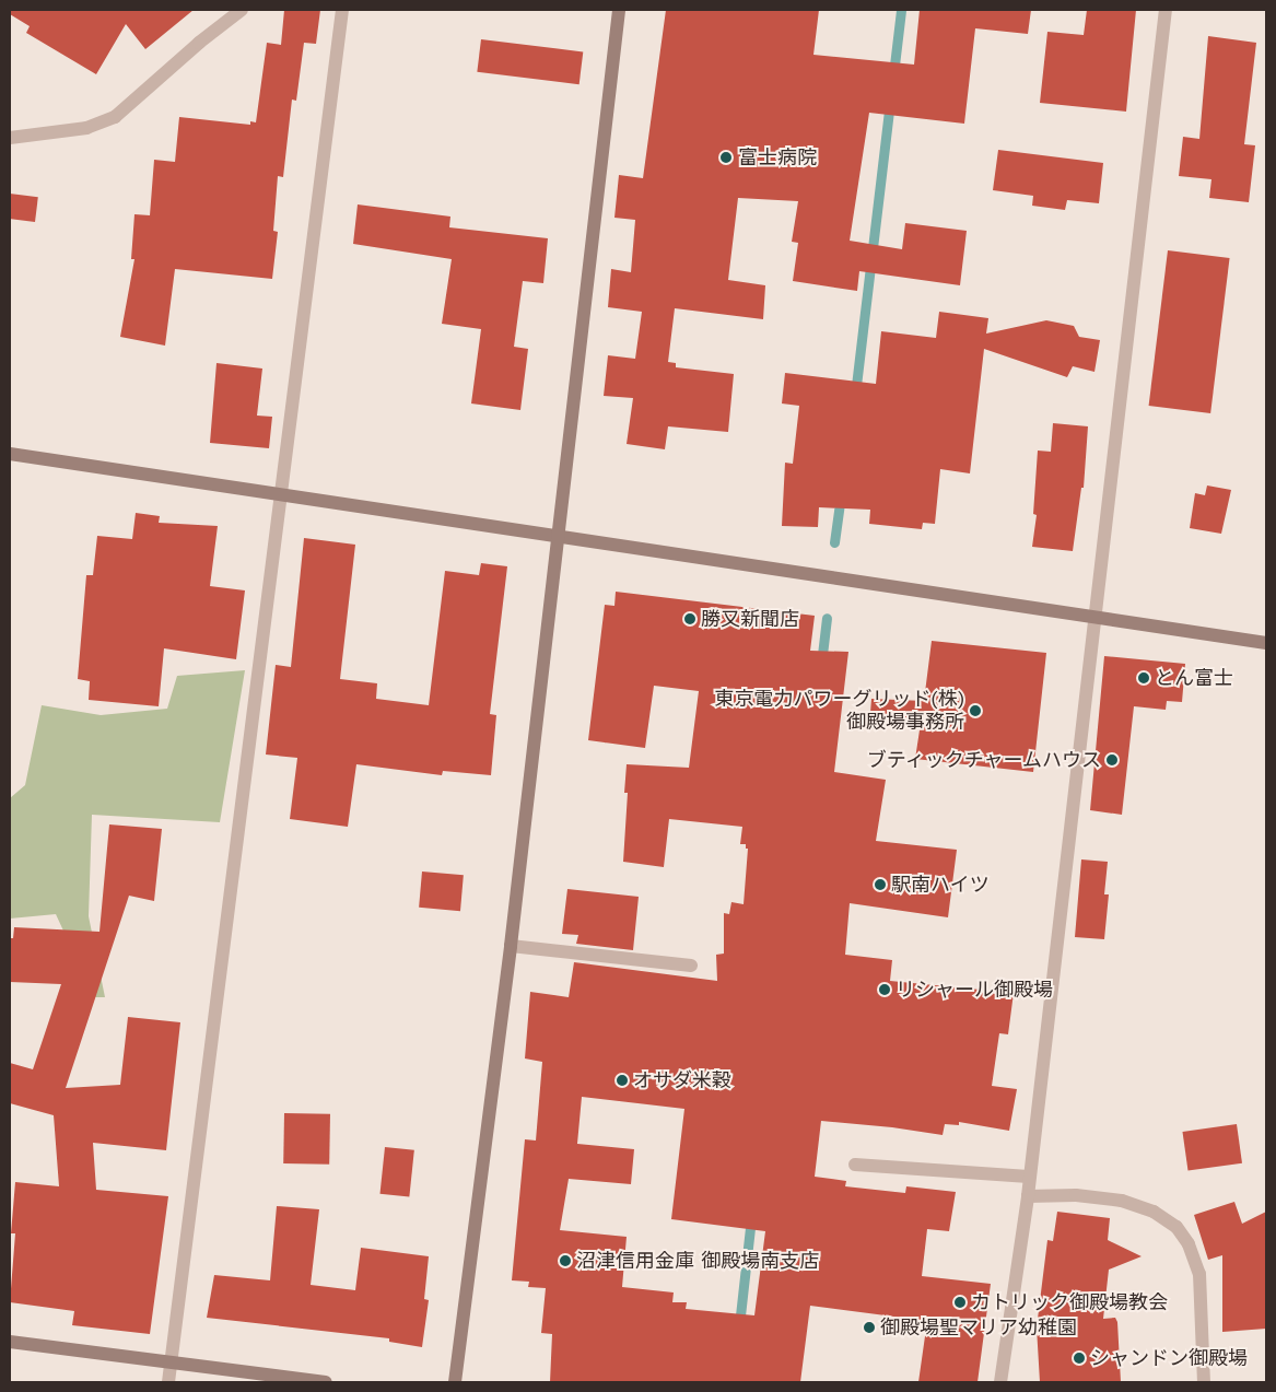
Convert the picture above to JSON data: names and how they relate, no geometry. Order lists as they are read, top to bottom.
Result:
{
  "places": [
    "富士病院",
    "勝又新聞店",
    "とん富士",
    "東京電力パワーグリッド(株) 御殿場事務所",
    "ブティックチャームハウス",
    "駅南ハイツ",
    "リシャール御殿場",
    "オサダ米穀",
    "沼津信用金庫 御殿場南支店",
    "カトリック御殿場教会",
    "御殿場聖マリア幼稚園",
    "シャンドン御殿場"
  ]
}
